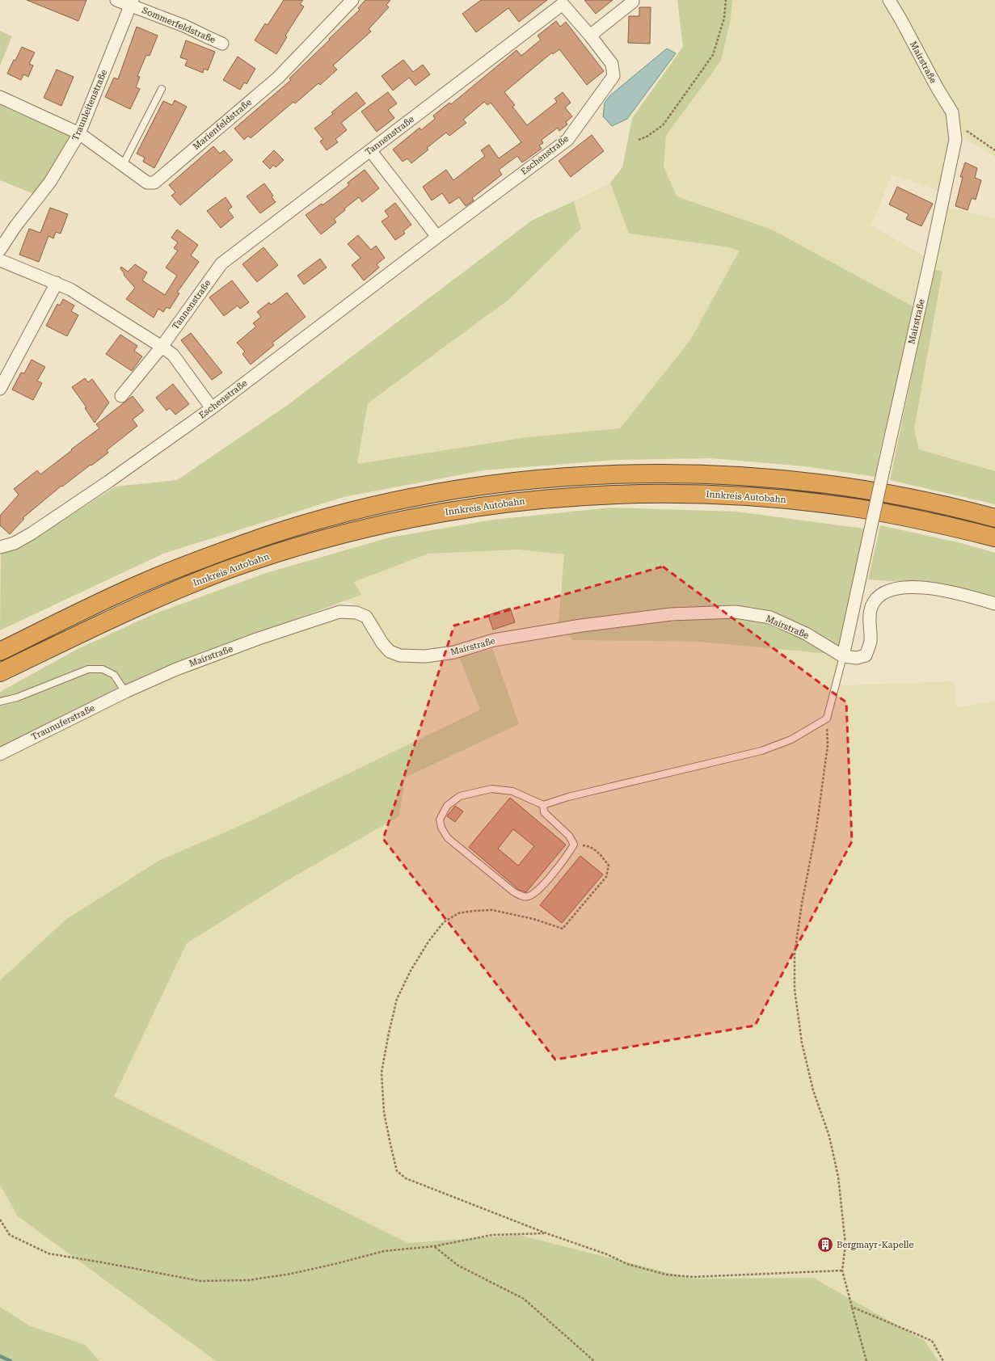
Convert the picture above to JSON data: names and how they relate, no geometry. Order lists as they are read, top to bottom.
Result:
{
  "streets": {
    "highway": ["Innkreis Autobahn"],
    "street": [
      "Sommerfeldstraße",
      "Mairstraße",
      "Traunleitenstraße",
      "Marienfeldstraße",
      "Tannenstraße",
      "Eschenstraße",
      "Traunuferstraße"
    ]
  },
  "crossings": [
    ["Sommerfeldstraße", "Traunleitenstraße"],
    ["Mairstraße", "Traunuferstraße"],
    ["Traunleitenstraße", "Marienfeldstraße"],
    ["Tannenstraße", "Eschenstraße"]
  ],
  "places": {
    "building": ["Bergmayr-Kapelle"]
  }
}
